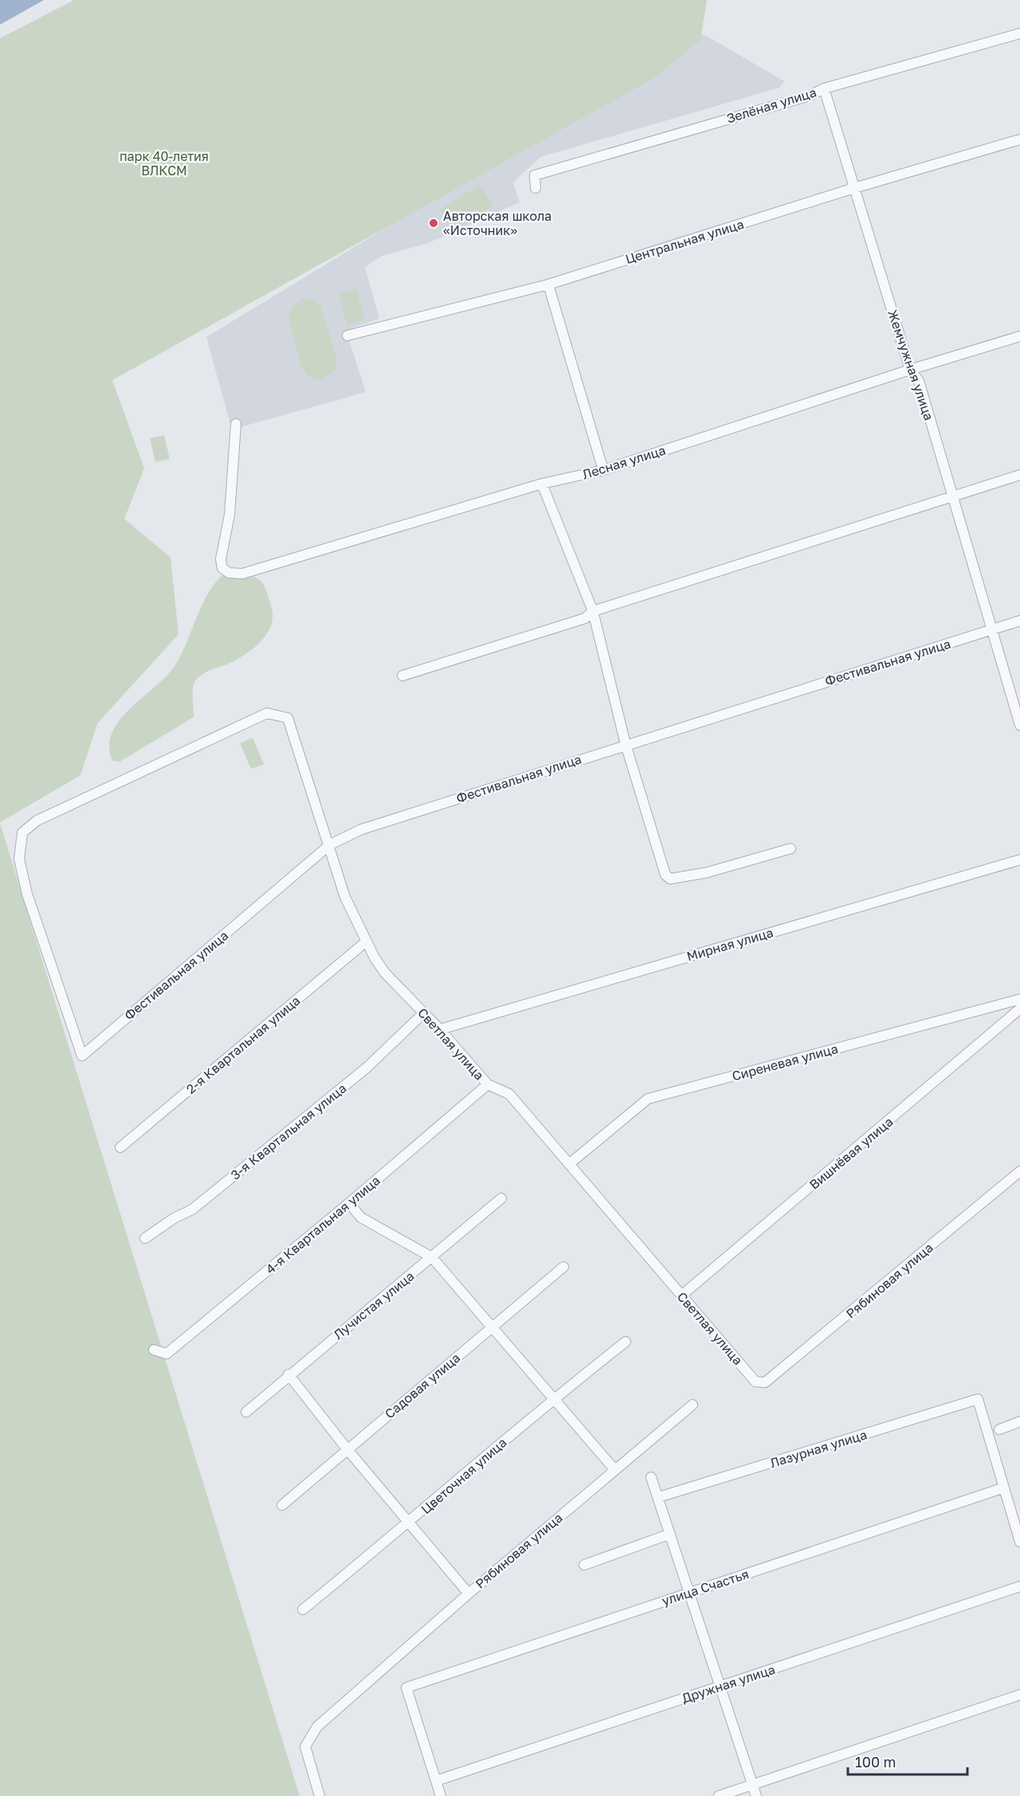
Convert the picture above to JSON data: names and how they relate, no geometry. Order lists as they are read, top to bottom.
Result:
{
  "streets": {
    "street": [
      "Зелёная улица",
      "Центральная улица",
      "Жемчужная улица",
      "Лесная улица",
      "Фестивальная улица",
      "Мирная улица",
      "Светлая улица",
      "2-я Квартальная улица",
      "Сиреневая улица",
      "3-я Квартальная улица",
      "Вишнёвая улица",
      "4-я Квартальная улица",
      "Рябиновая улица",
      "Лучистая улица",
      "Садовая улица",
      "Лазурная улица",
      "Цветочная улица",
      "улица Счастья",
      "Дружная улица"
    ]
  },
  "crossings": [
    ["Зелёная улица", "Жемчужная улица"],
    ["Центральная улица", "Жемчужная улица"],
    ["Жемчужная улица", "Лесная улица"],
    ["Жемчужная улица", "Фестивальная улица"],
    ["Фестивальная улица", "Светлая улица"],
    ["Мирная улица", "Светлая улица"],
    ["Светлая улица", "2-я Квартальная улица"],
    ["Светлая улица", "Сиреневая улица"],
    ["Светлая улица", "3-я Квартальная улица"],
    ["Светлая улица", "Вишнёвая улица"],
    ["Светлая улица", "4-я Квартальная улица"],
    ["Светлая улица", "Рябиновая улица"],
    ["Лазурная улица", "улица Счастья"],
    ["улица Счастья", "Дружная улица"]
  ],
  "parks": ["парк 40-летия ВЛКСМ"],
  "places": ["Авторская школа «Источник»"],
  "scale_bar": "100 m"
}
